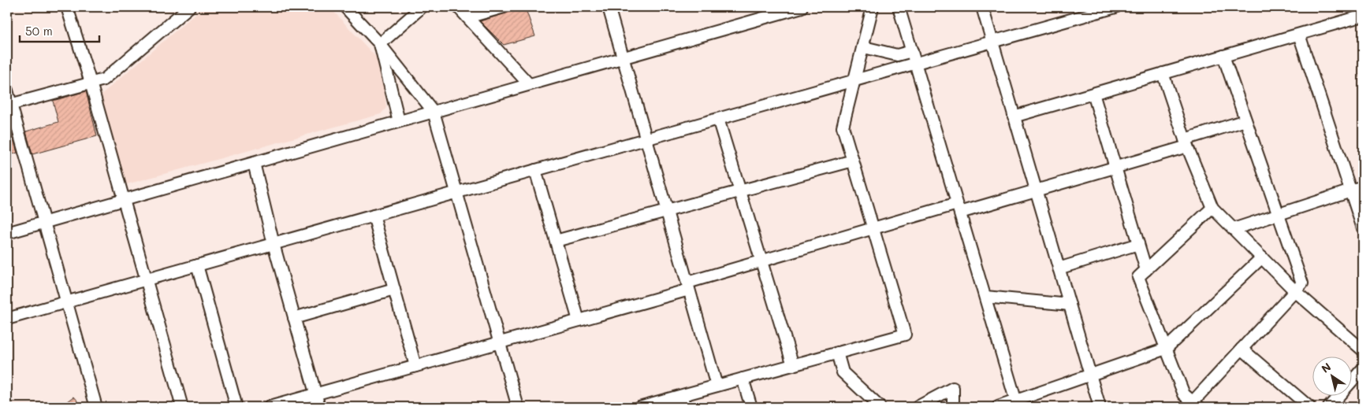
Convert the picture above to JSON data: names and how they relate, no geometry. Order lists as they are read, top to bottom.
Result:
{
  "scale_bar": "50 m",
  "north": "top left"
}
